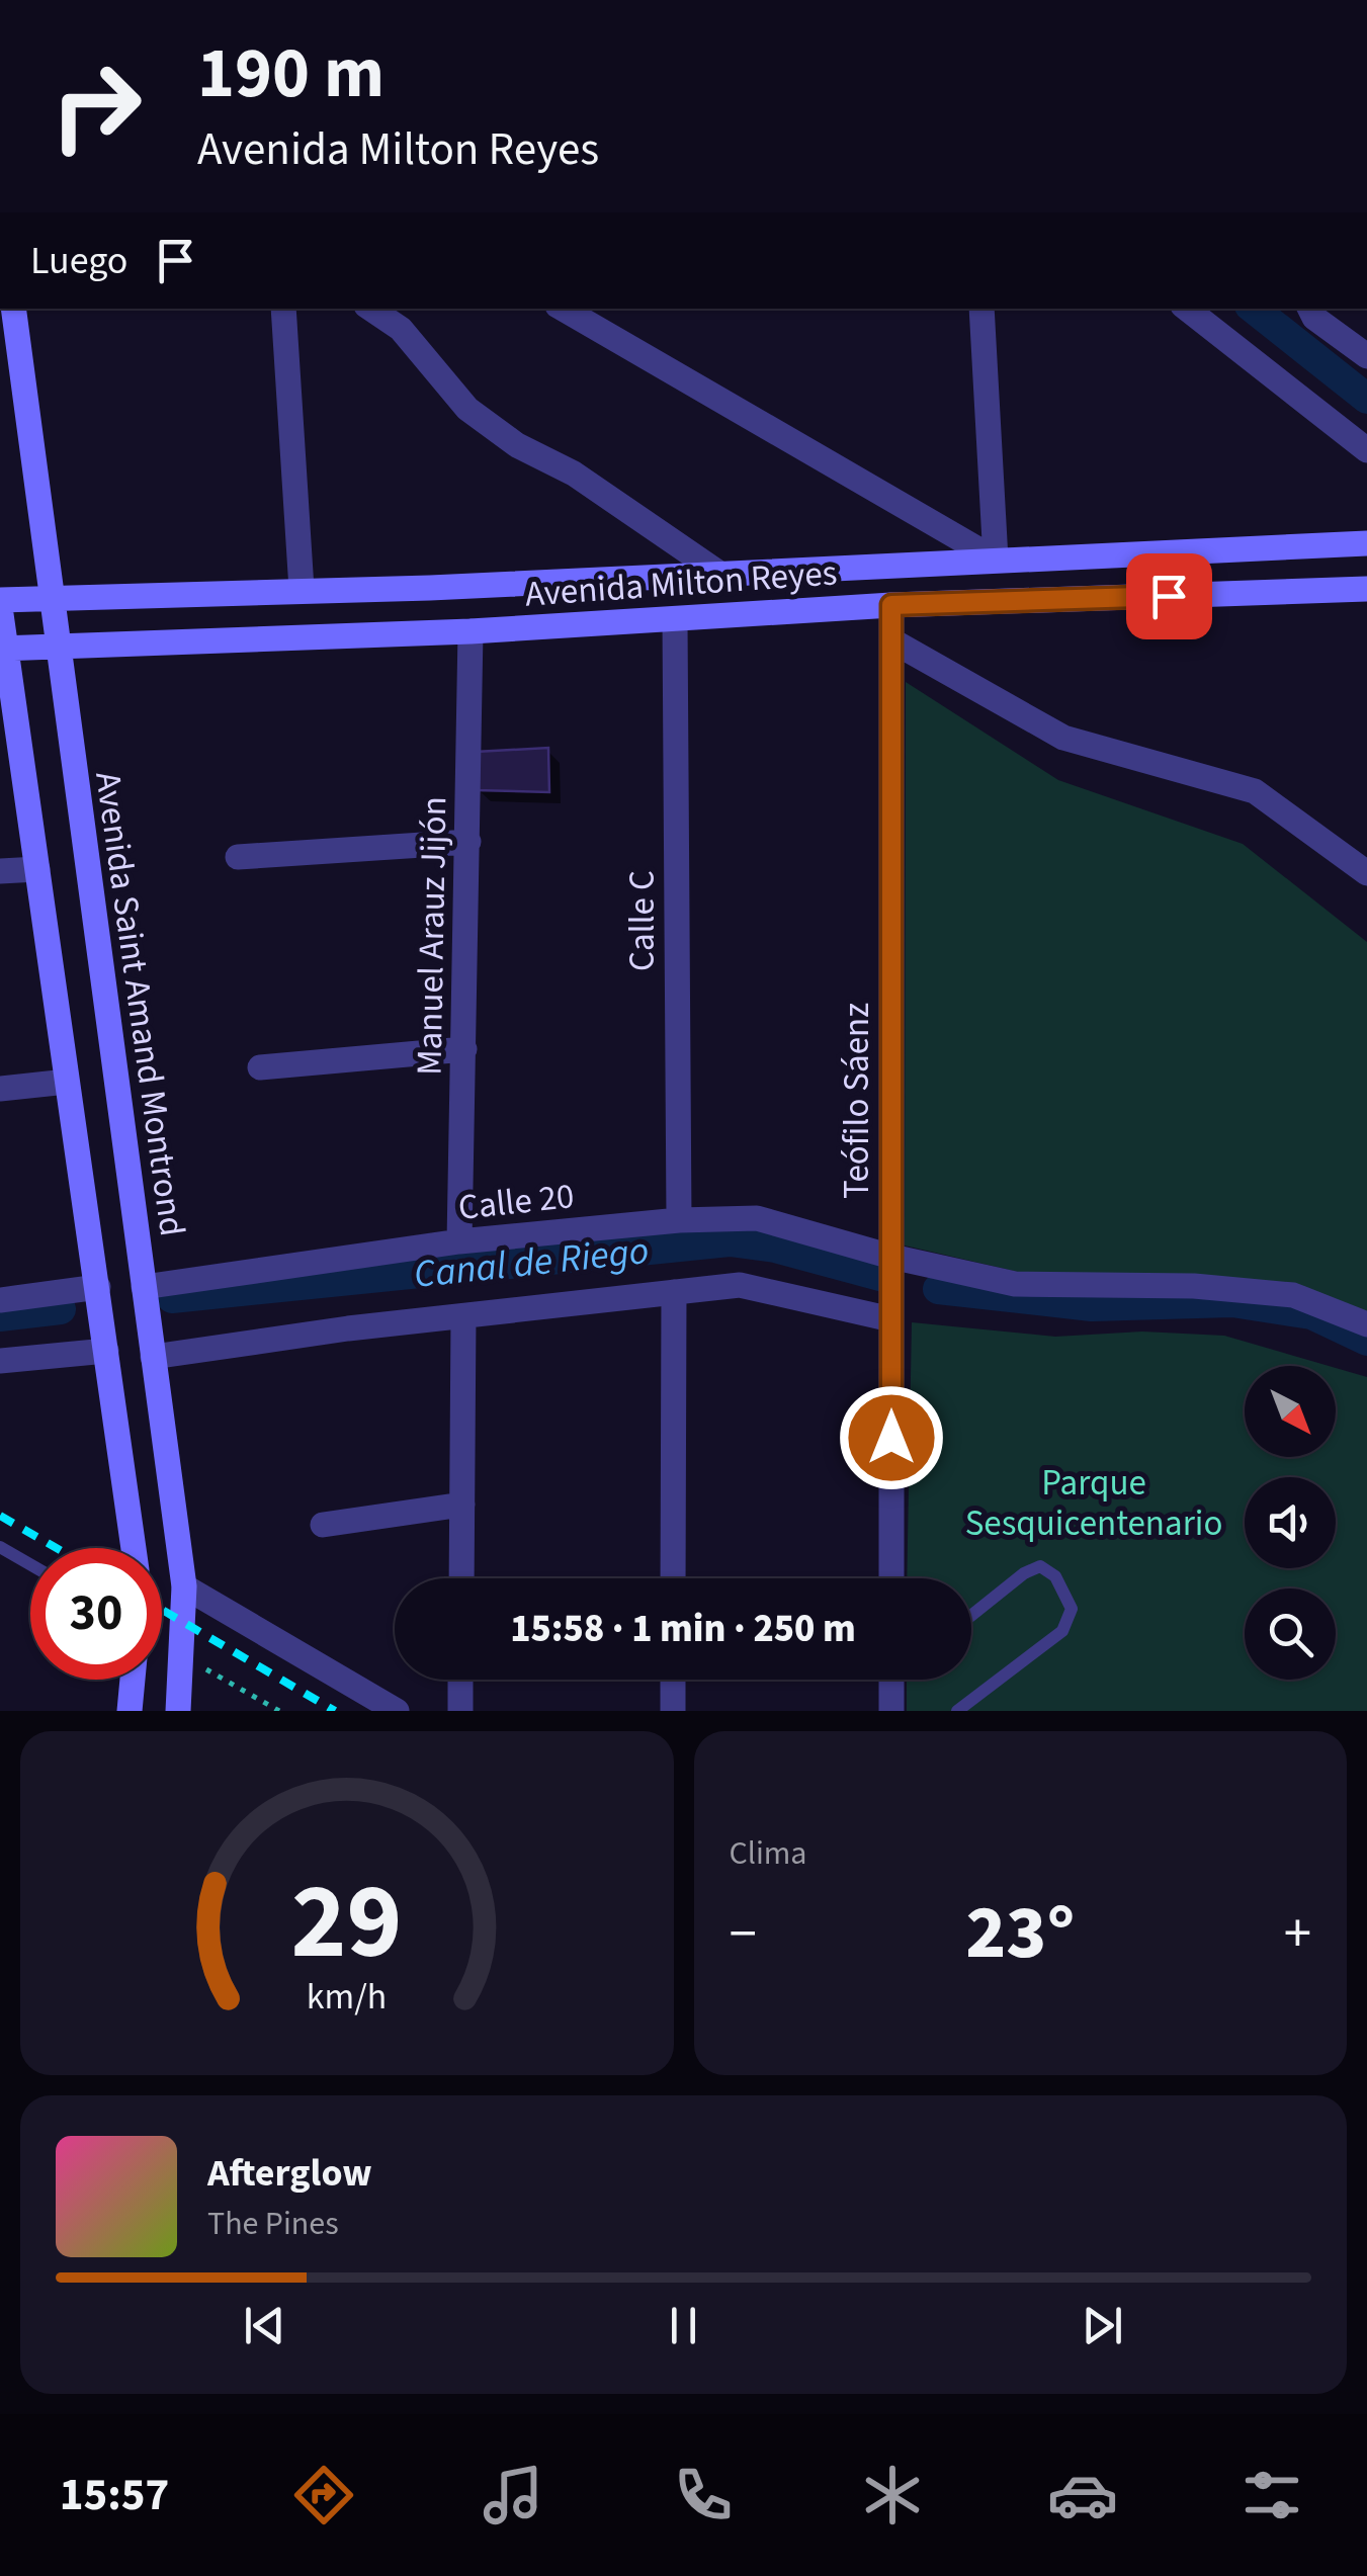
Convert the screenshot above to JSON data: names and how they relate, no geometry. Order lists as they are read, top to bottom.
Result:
{
  "streets": {
    "street": [
      "Avenida Milton Reyes",
      "Calle C",
      "Manuel Arauz Jijón",
      "Avenida Saint Amand Montrond",
      "Teófilo Sáenz",
      "Calle 20"
    ]
  },
  "crossings": [
    ["Avenida Milton Reyes", "Calle C"],
    ["Avenida Milton Reyes", "Manuel Arauz Jijón"],
    ["Avenida Milton Reyes", "Avenida Saint Amand Montrond"],
    ["Avenida Milton Reyes", "Teófilo Sáenz"],
    ["Calle C", "Calle 20"],
    ["Manuel Arauz Jijón", "Calle 20"],
    ["Avenida Saint Amand Montrond", "Calle 20"],
    ["Teófilo Sáenz", "Calle 20"]
  ],
  "water": ["Canal de Riego"],
  "parks": ["Parque Sesquicentenario"],
  "north": "bottom right",
  "page": {
    "turn": ["190 m", "Avenida Milton Reyes"],
    "then": "Luego",
    "limit": "30",
    "trip": "15:58 · 1 min · 250 m",
    "tile": "Clima",
    "heat": ["−", "23°", "+"],
    "song": ["Afterglow", "The Pines"],
    "tabs": "15:57",
    "gauge": ["29", "km/h"]
  }
}
